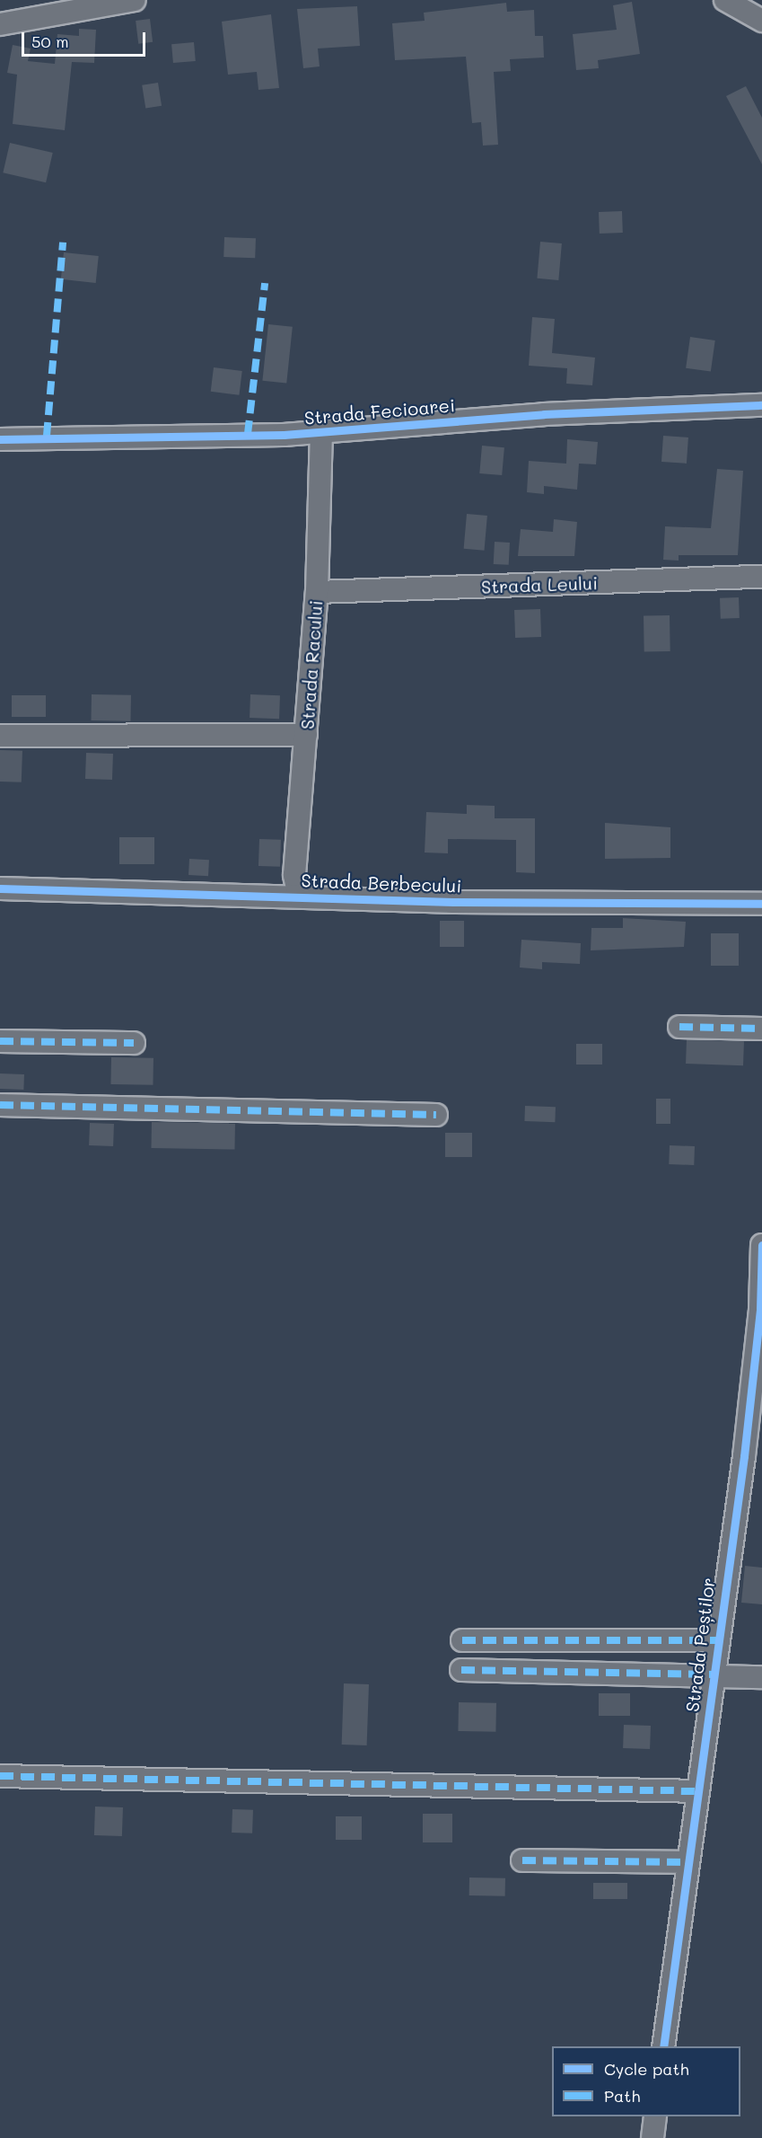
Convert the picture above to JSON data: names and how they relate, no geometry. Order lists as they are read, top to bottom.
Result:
{
  "streets": {
    "street": [
      "Strada Fecioarei",
      "Strada Leului",
      "Strada Racului",
      "Strada Berbecului",
      "Strada Peștilor"
    ]
  },
  "crossings": [
    ["Strada Fecioarei", "Strada Racului"],
    ["Strada Leului", "Strada Racului"],
    ["Strada Racului", "Strada Berbecului"]
  ],
  "legend": ["Cycle path", "Path"],
  "scale_bar": "50 m"
}
